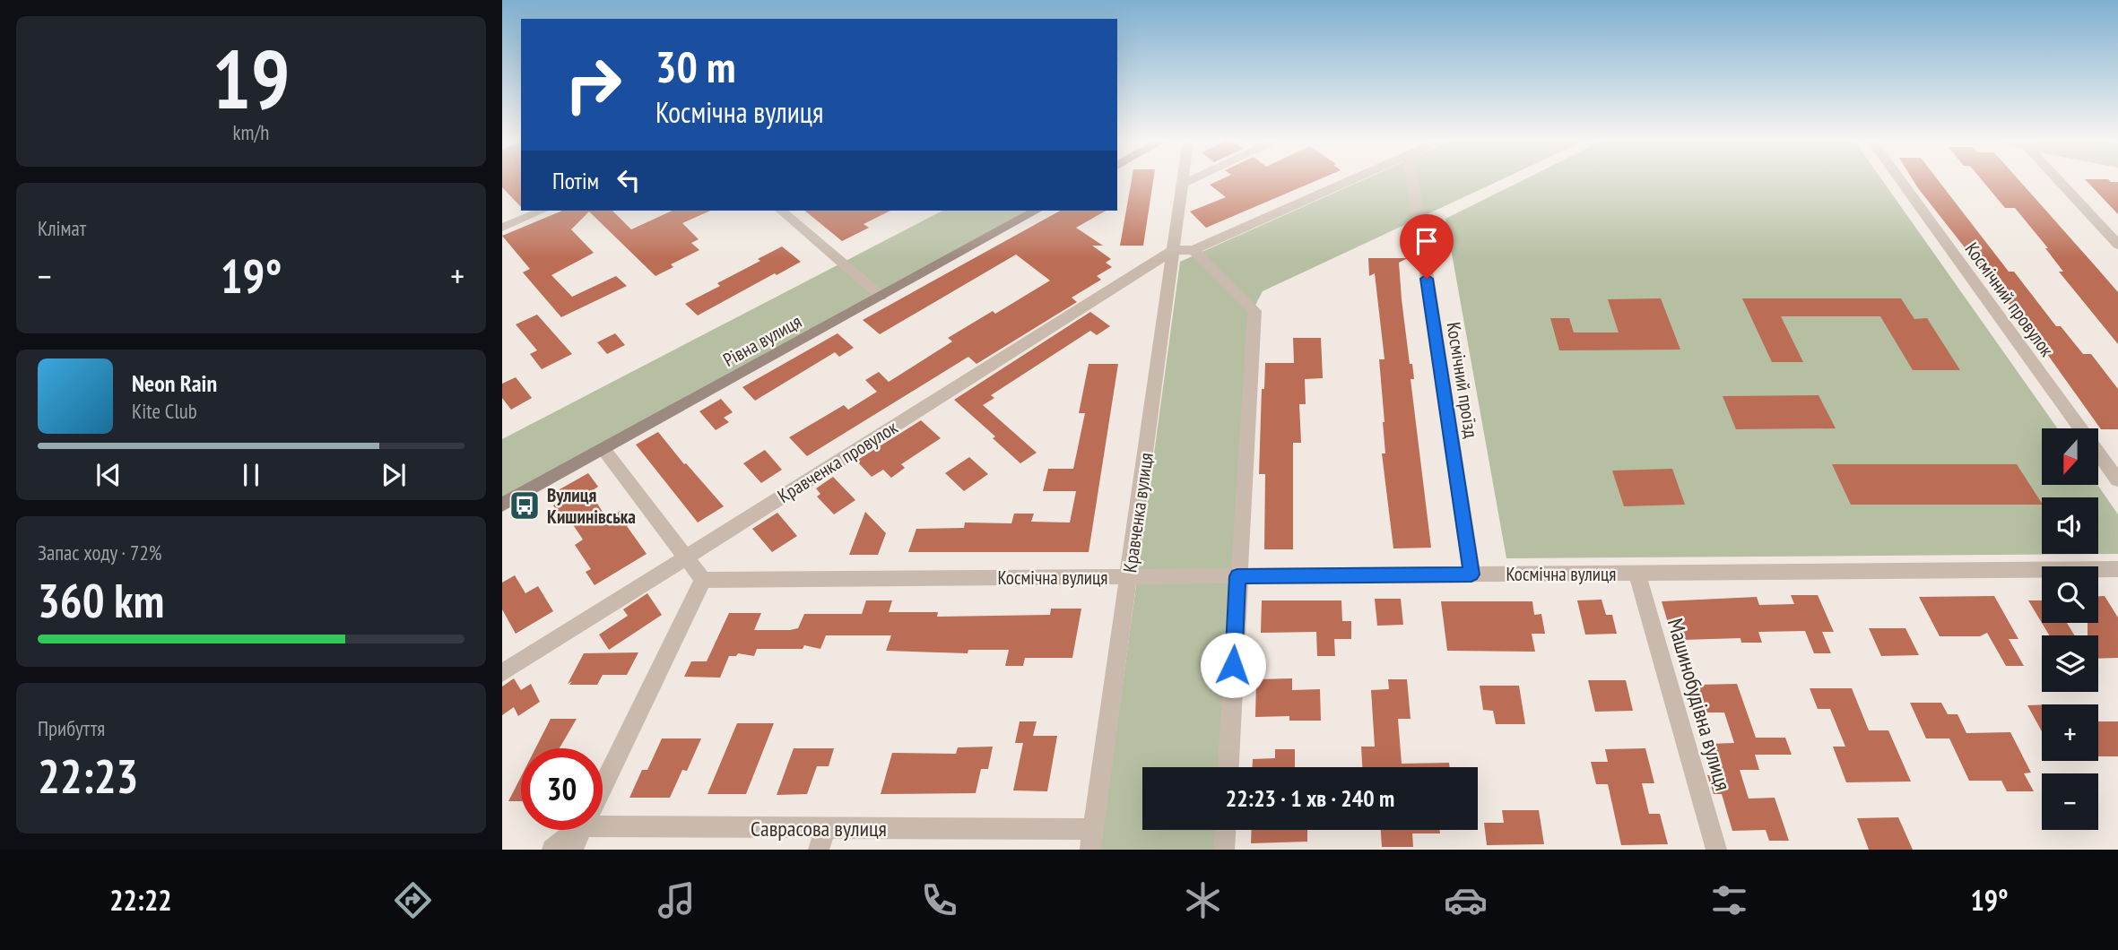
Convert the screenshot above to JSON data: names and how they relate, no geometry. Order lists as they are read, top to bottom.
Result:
{
  "streets": {
    "street": [
      "Космічний провулок",
      "Рівна вулиця",
      "Космічний проїзд",
      "Кравченка провулок",
      "Кравченка вулиця",
      "Космічна вулиця",
      "Машинобудівна вулиця",
      "Саврасова вулиця"
    ]
  },
  "crossings": [
    ["Космічний проїзд", "Космічна вулиця"],
    ["Кравченка провулок", "Кравченка вулиця"],
    ["Кравченка вулиця", "Космічна вулиця"],
    ["Кравченка вулиця", "Саврасова вулиця"],
    ["Космічна вулиця", "Машинобудівна вулиця"]
  ],
  "places": {
    "bus stop": ["Вулиця Кишинівська"]
  },
  "north": "bottom",
  "page": {
    "tile": [
      ["19", "km/h"],
      "Клімат",
      ["Запас ходу · 72%", "360 km"],
      ["Прибуття", "22:23"]
    ],
    "turn": ["30 m", "Космічна вулиця"],
    "then": "Потім",
    "heat": ["−", "19°", "+"],
    "song": ["Neon Rain", "Kite Club"],
    "map_buttons": ["+", "−"],
    "limit": "30",
    "trip": "22:23 · 1 хв · 240 m",
    "tabs": ["22:22", "19°"]
  }
}
